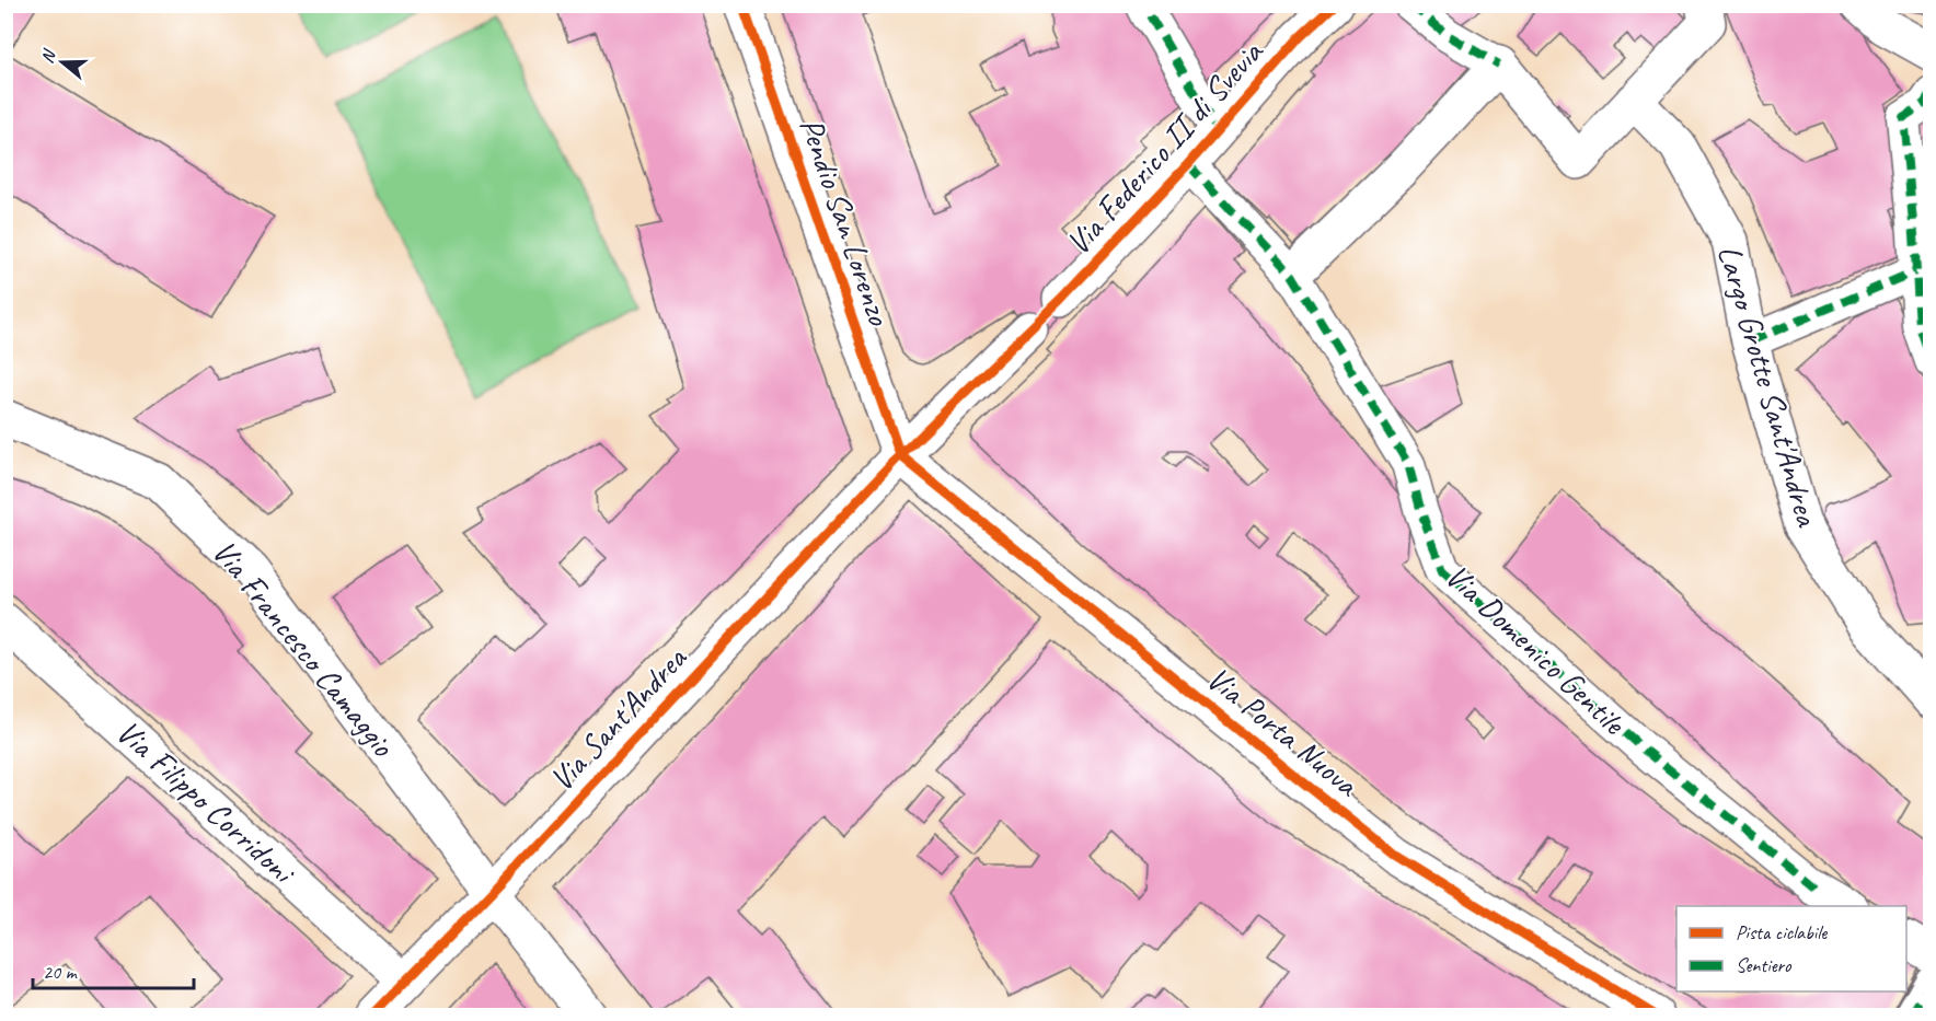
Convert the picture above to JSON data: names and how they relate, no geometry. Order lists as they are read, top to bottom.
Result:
{
  "streets": {
    "street": [
      "Via Federico II di Svevia",
      "Pendio San Lorenzo",
      "Largo Grotte Sant'Andrea",
      "Via Francesco Camaggio",
      "Via Domenico Gentile",
      "Via Sant'Andrea",
      "Via Porta Nuova",
      "Via Filippo Corridoni"
    ]
  },
  "crossings": [
    ["Via Federico II di Svevia", "Via Domenico Gentile"],
    ["Pendio San Lorenzo", "Via Sant'Andrea"],
    ["Pendio San Lorenzo", "Via Porta Nuova"],
    ["Via Francesco Camaggio", "Via Sant'Andrea"],
    ["Via Sant'Andrea", "Via Porta Nuova"],
    ["Via Sant'Andrea", "Via Filippo Corridoni"]
  ],
  "legend": ["Pista ciclabile", "Sentiero"],
  "scale_bar": "20 m",
  "north": "left"
}
